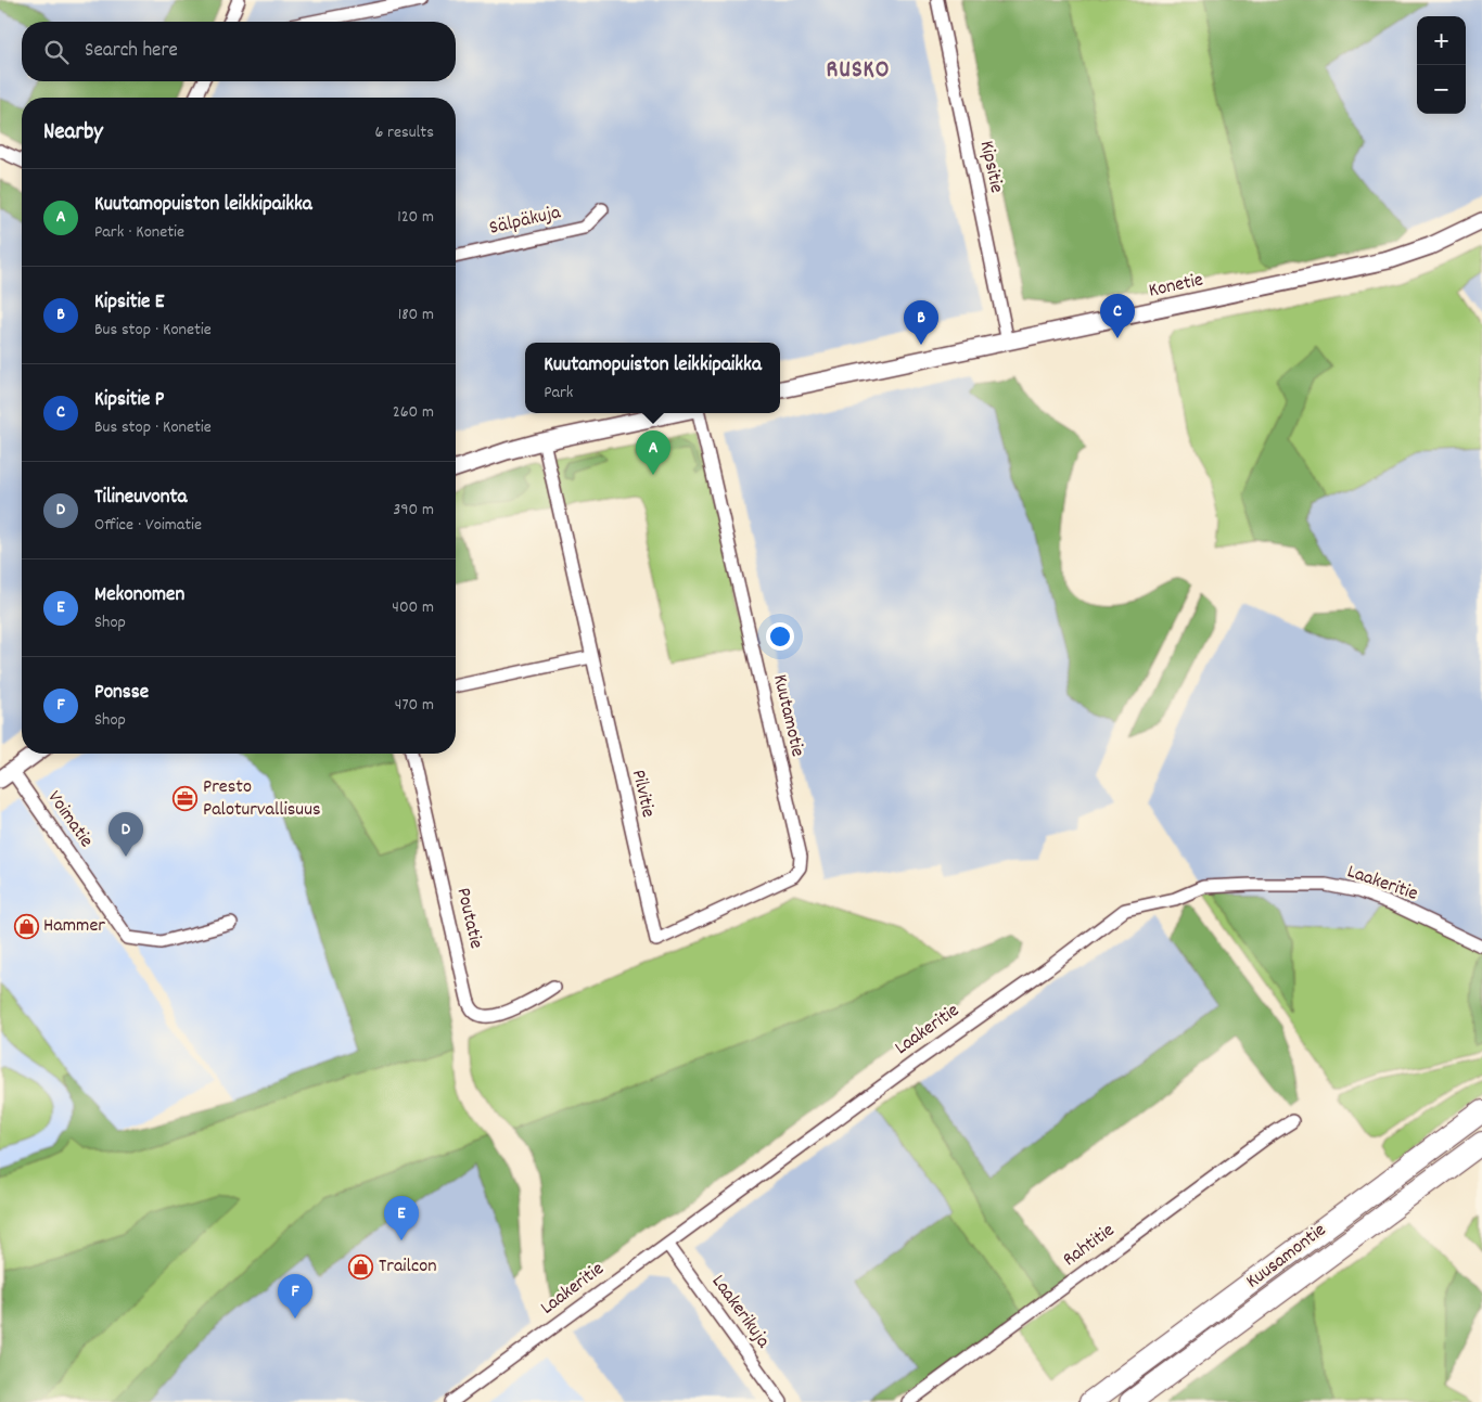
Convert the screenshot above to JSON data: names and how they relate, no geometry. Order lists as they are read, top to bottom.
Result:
{
  "streets": {
    "highway": ["Kuusamontie"],
    "street": [
      "Kipsitie",
      "Sälpäkuja",
      "Konetie",
      "Kuutamotie",
      "Pilvitie",
      "Voimatie",
      "Laakeritie",
      "Poutatie",
      "Rahtitie",
      "Laakerikuja"
    ]
  },
  "crossings": [
    ["Kipsitie", "Konetie"],
    ["Kuutamotie", "Pilvitie"],
    ["Laakeritie", "Laakerikuja"]
  ],
  "districts": ["RUSKO"],
  "places": {
    "office": ["Presto Paloturvallisuus"],
    "shop": ["Hammer", "Trailcon"]
  },
  "page": {
    "map_buttons": ["+", "−"],
    "search": "Search here",
    "heading": ["Nearby", "6 results"],
    "list": [
      {
        "mark": "A",
        "name": "Kuutamopuiston leikkipaikka",
        "note": "Park · Konetie",
        "value": "120 m"
      },
      {
        "mark": "B",
        "name": "Kipsitie E",
        "note": "Bus stop · Konetie",
        "value": "180 m"
      },
      {
        "mark": "C",
        "name": "Kipsitie P",
        "note": "Bus stop · Konetie",
        "value": "260 m"
      },
      {
        "mark": "D",
        "name": "Tilineuvonta",
        "note": "Office · Voimatie",
        "value": "390 m"
      },
      {
        "mark": "E",
        "name": "Mekonomen",
        "note": "Shop",
        "value": "400 m"
      },
      {
        "mark": "F",
        "name": "Ponsse",
        "note": "Shop",
        "value": "470 m"
      }
    ],
    "pins": [
      "C",
      "B",
      "A",
      "D",
      "E",
      "F"
    ],
    "popup": ["Kuutamopuiston leikkipaikka", "Park"]
  }
}
